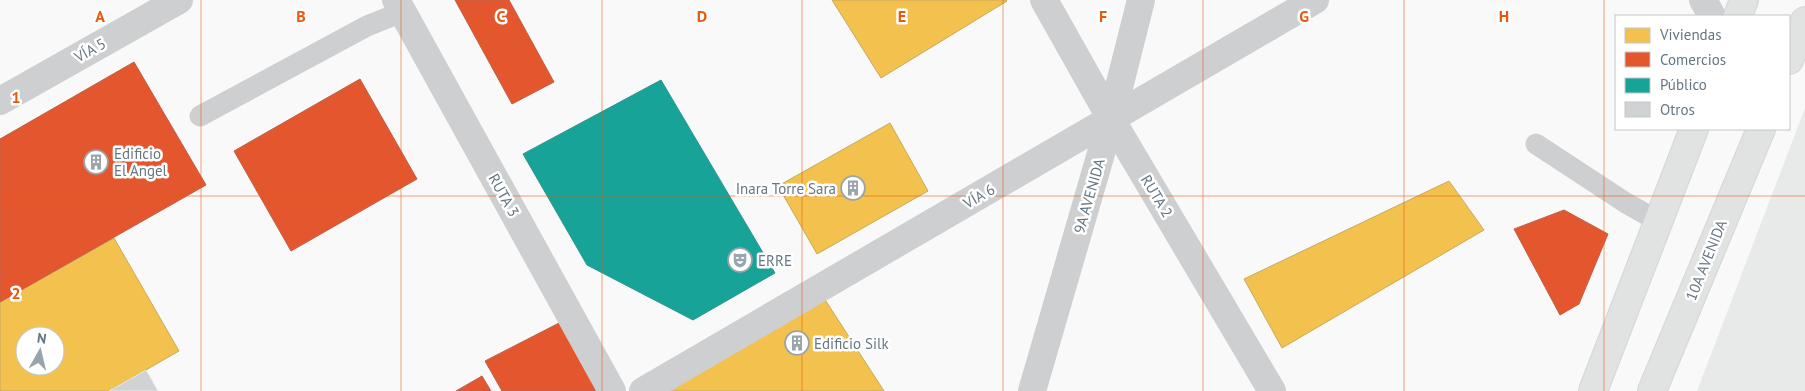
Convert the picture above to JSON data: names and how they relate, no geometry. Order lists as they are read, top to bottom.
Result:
{
  "streets": {
    "main road": ["10A AVENIDA"],
    "street": [
      "VÍA 5",
      "RUTA 3",
      "VÍA 6",
      "9A AVENIDA",
      "RUTA 2"
    ]
  },
  "crossings": [
    ["VÍA 6", "9A AVENIDA"],
    ["VÍA 6", "RUTA 2"],
    ["9A AVENIDA", "RUTA 2"]
  ],
  "places": {
    "building": ["Edificio El Angel", "Inara Torre Sara", "Edificio Silk"],
    "theatre": ["ERRE"]
  },
  "legend": [
    "Viviendas",
    "Comercios",
    "Público",
    "Otros"
  ],
  "north": "top",
  "grid": {
    "columns": [
      "A",
      "B",
      "C",
      "D",
      "E",
      "F",
      "G",
      "H"
    ],
    "rows": ["1", "2"]
  }
}
